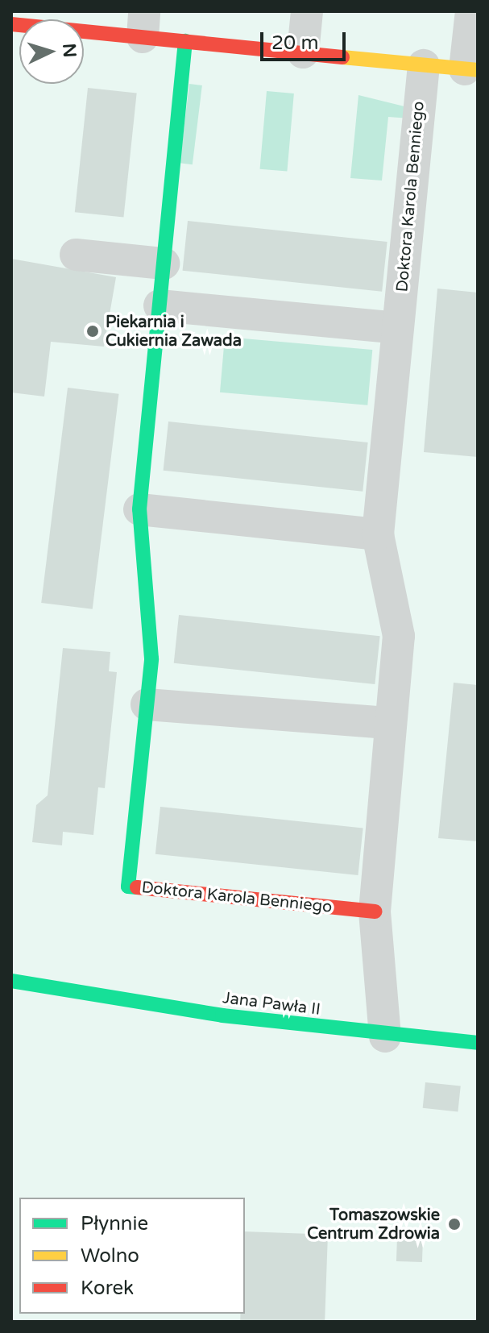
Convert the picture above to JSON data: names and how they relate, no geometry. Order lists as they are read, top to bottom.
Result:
{
  "streets": {
    "street": ["Doktora Karola Benniego", "Jana Pawła II"]
  },
  "crossings": [
    ["Doktora Karola Benniego", "Jana Pawła II"]
  ],
  "places": ["Piekarnia i Cukiernia Zawada", "Tomaszowskie Centrum Zdrowia"],
  "legend": ["Płynnie", "Wolno", "Korek"],
  "scale_bar": "20 m",
  "north": "right"
}
